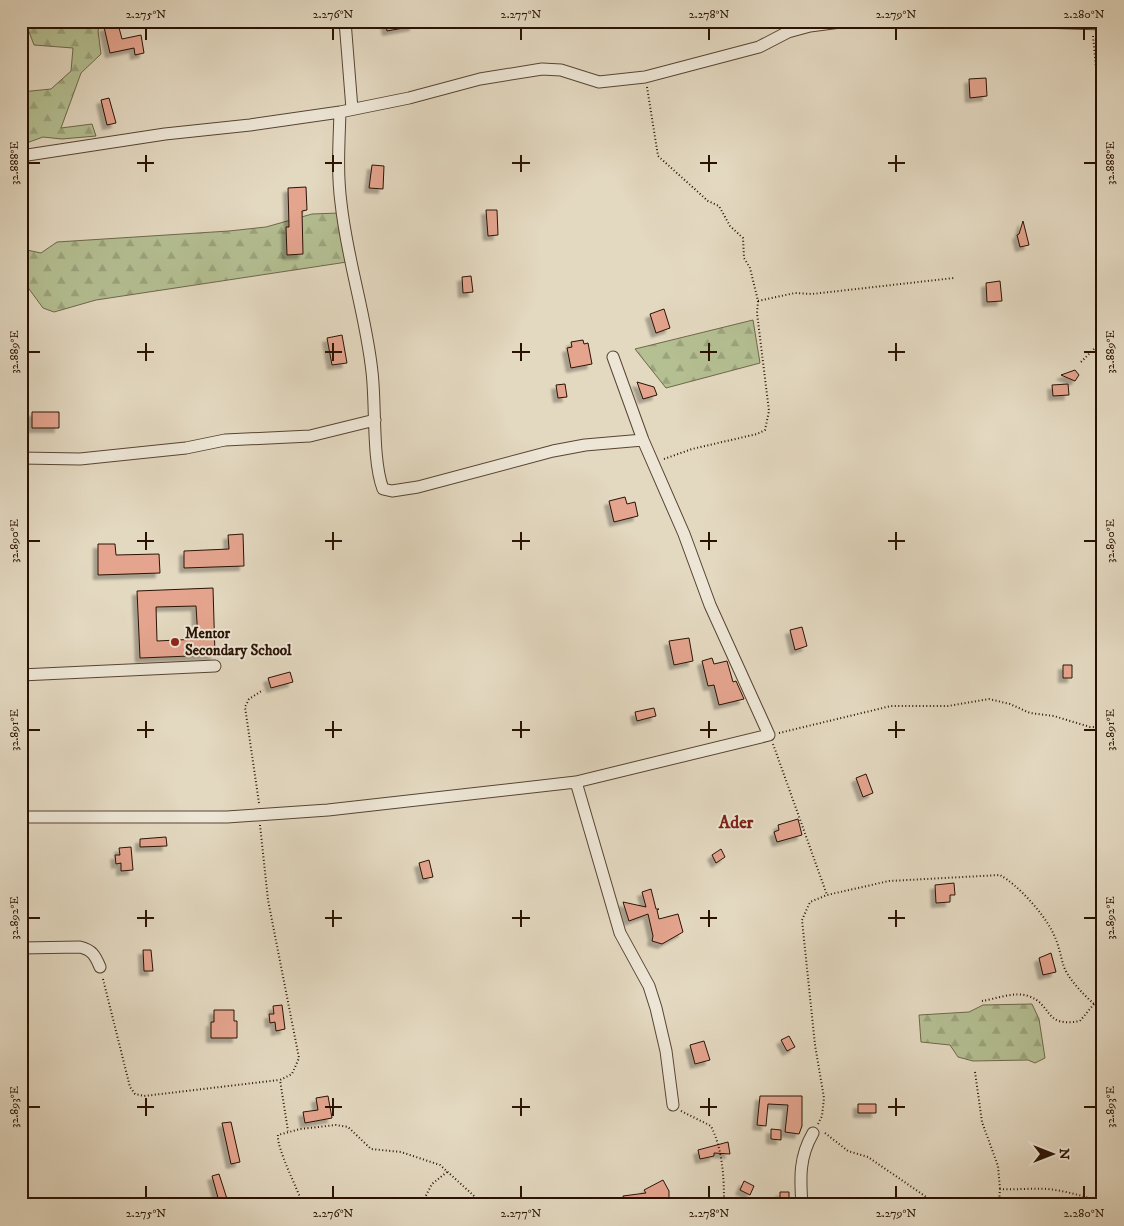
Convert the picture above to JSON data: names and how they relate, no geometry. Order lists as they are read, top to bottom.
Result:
{
  "districts": ["Ader"],
  "places": ["Mentor Secondary School"],
  "north": "right",
  "coordinates": [
    "2.275°N",
    "2.276°N",
    "2.277°N",
    "2.278°N",
    "2.279°N",
    "2.280°N",
    "32.888°E",
    "32.889°E",
    "32.890°E",
    "32.891°E",
    "32.892°E",
    "32.893°E"
  ]
}
